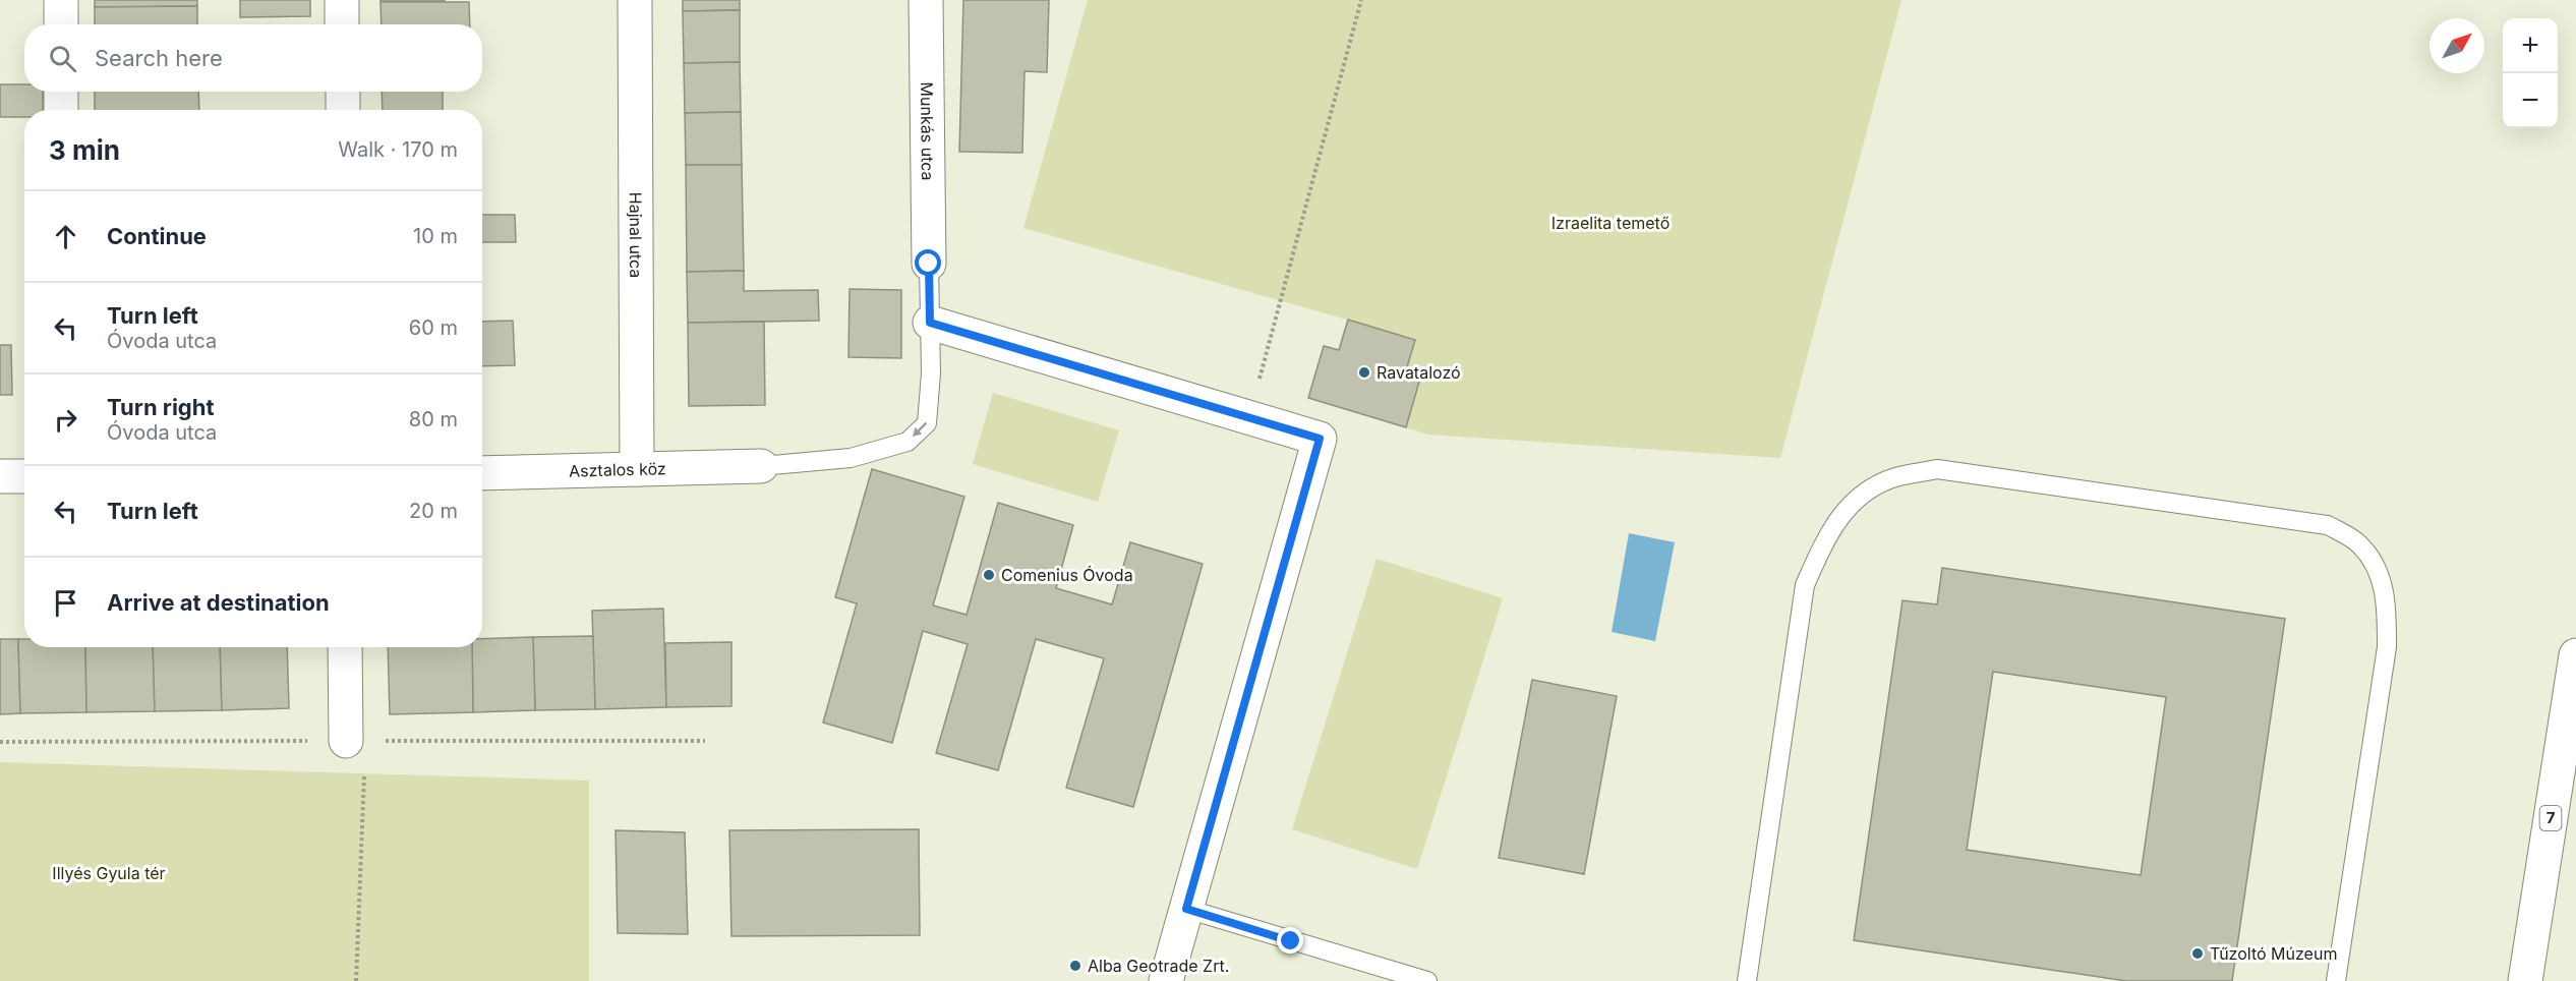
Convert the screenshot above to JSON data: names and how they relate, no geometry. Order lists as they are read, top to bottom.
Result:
{
  "streets": {
    "street": [
      "Munkás utca",
      "Hajnal utca",
      "Asztalos köz",
      "7"
    ]
  },
  "crossings": [
    ["Hajnal utca", "Asztalos köz"]
  ],
  "parks": ["Izraelita temető", "Illyés Gyula tér"],
  "places": [
    "Ravatalozó",
    "Comenius Óvoda",
    "Tűzoltó Múzeum",
    "Alba Geotrade Zrt."
  ],
  "north": "top right",
  "page": {
    "map_buttons": ["+", "−"],
    "search": "Search here",
    "heading": ["3 min", "Walk · 170 m"],
    "list": [
      ["Continue", "10 m"],
      ["Turn left", "Óvoda utca", "60 m"],
      ["Turn right", "Óvoda utca", "80 m"],
      ["Turn left", "20 m"],
      "Arrive at destination"
    ]
  }
}
